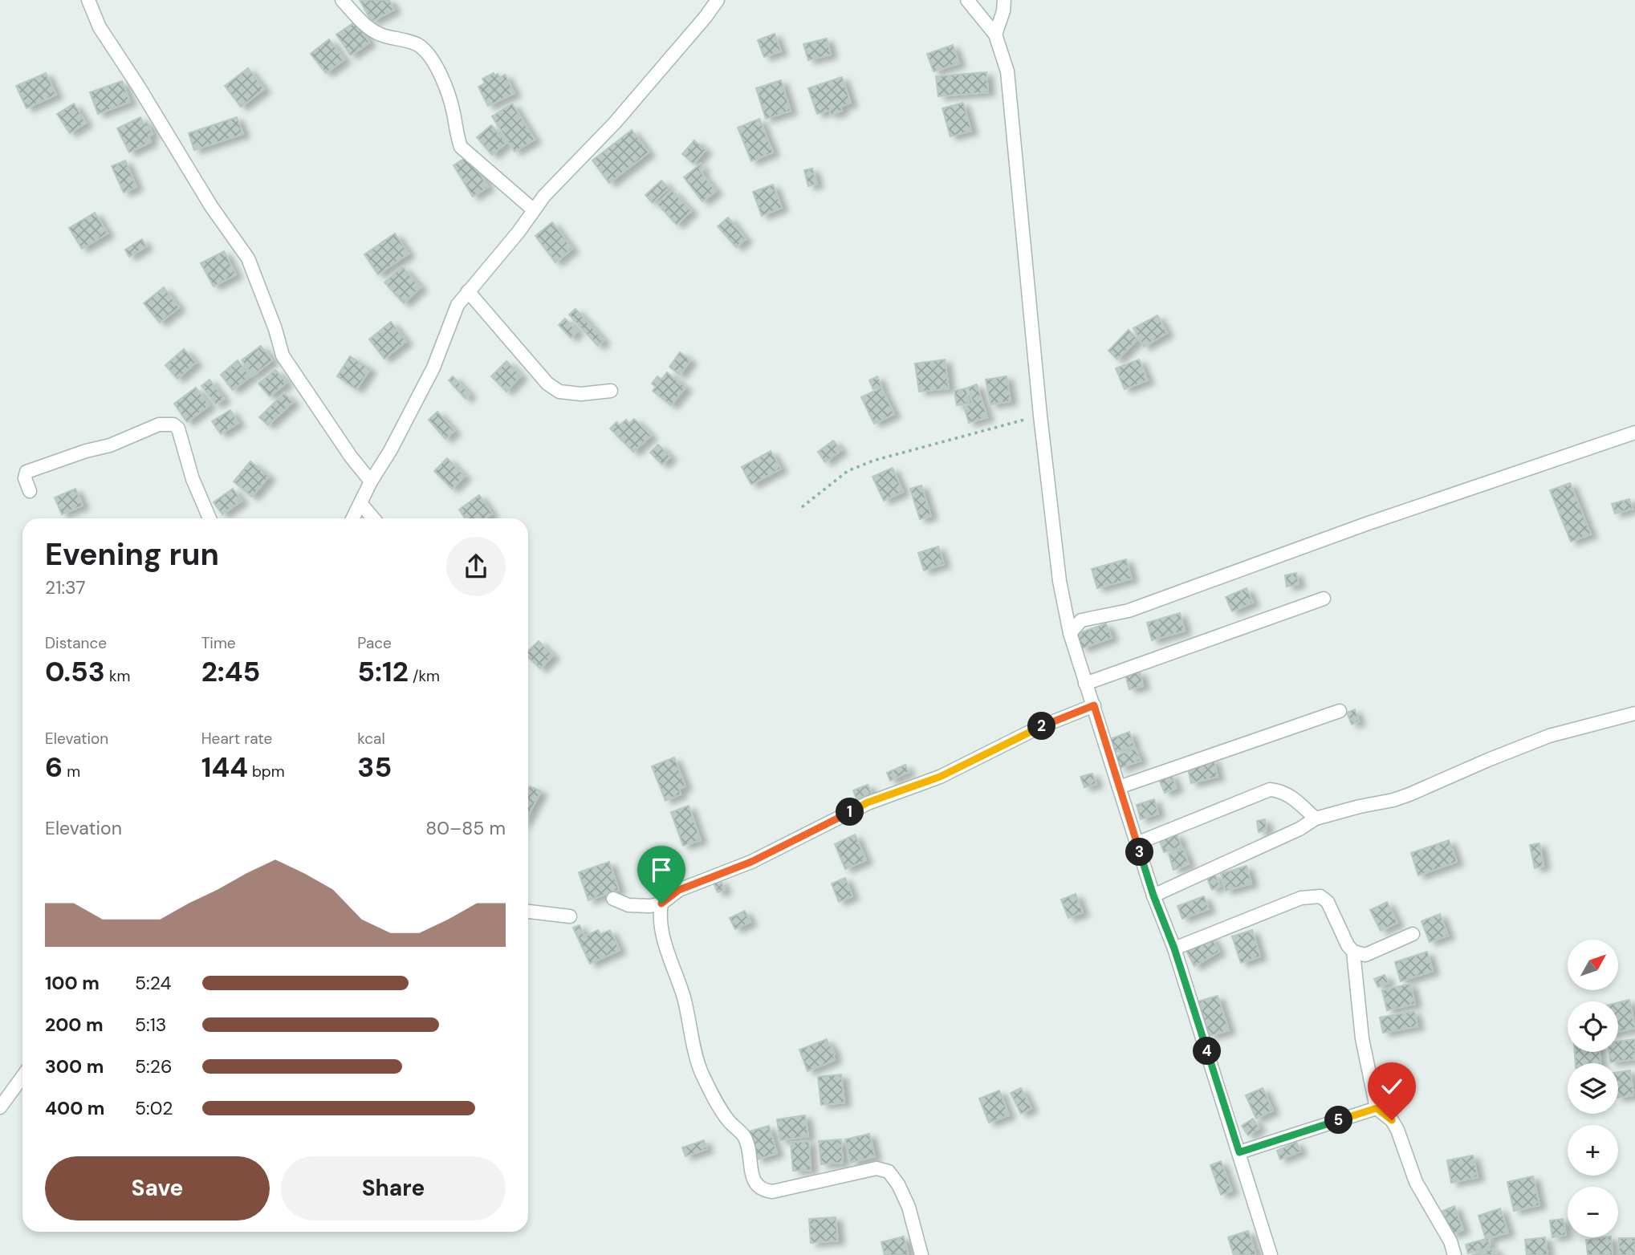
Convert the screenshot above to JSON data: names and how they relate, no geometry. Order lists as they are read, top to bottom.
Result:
{
  "north": "top right",
  "page": {
    "heading": ["Evening run", "21:37"],
    "stats": [
      ["Distance", "0.53 km"],
      ["Time", "2:45"],
      ["Pace", "5:12 /km"],
      ["Elevation", "6 m"],
      ["Heart rate", "144 bpm"],
      ["kcal", "35"]
    ],
    "pins": [
      "2",
      "1",
      "3",
      "4",
      "5"
    ],
    "chart": ["Elevation", "80–85 m"],
    "map_buttons": ["+", "−"],
    "list": [
      {
        "name": "100 m",
        "note": "5:24"
      },
      {
        "name": "200 m",
        "note": "5:13"
      },
      {
        "name": "300 m",
        "note": "5:26"
      },
      {
        "name": "400 m",
        "note": "5:02"
      }
    ],
    "buttons": ["Save", "Share"]
  }
}
